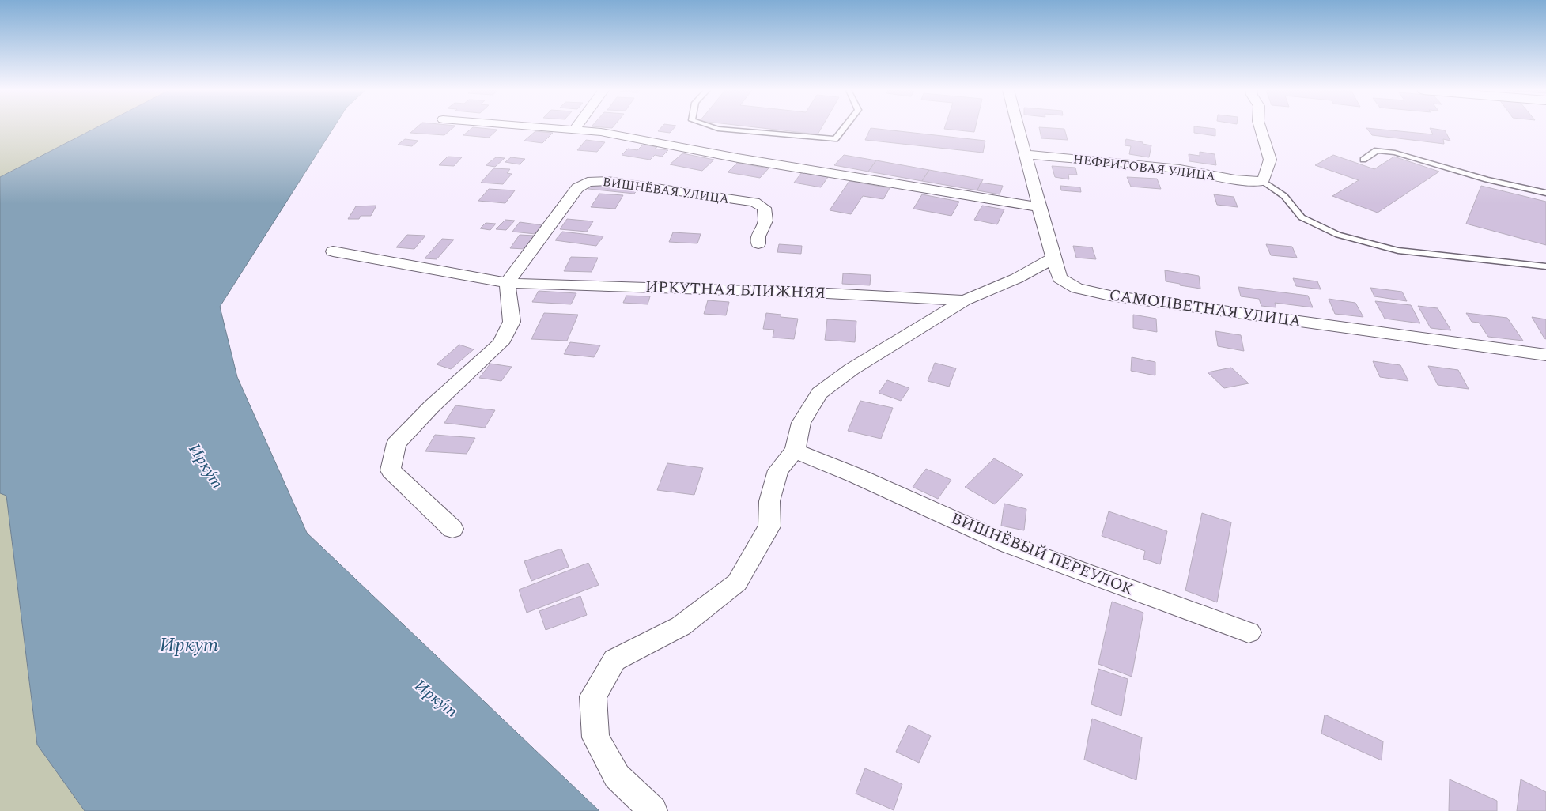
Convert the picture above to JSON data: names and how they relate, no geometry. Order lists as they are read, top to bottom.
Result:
{
  "streets": {
    "street": [
      "НЕФРИТОВАЯ УЛИЦА",
      "ВИШНЁВАЯ УЛИЦА",
      "ИРКУТНАЯ БЛИЖНЯЯ",
      "САМОЦВЕТНАЯ УЛИЦА",
      "ВИШНЁВЫЙ ПЕРЕУЛОК"
    ]
  },
  "crossings": [
    ["НЕФРИТОВАЯ УЛИЦА", "САМОЦВЕТНАЯ УЛИЦА"],
    ["ВИШНЁВАЯ УЛИЦА", "ИРКУТНАЯ БЛИЖНЯЯ"]
  ],
  "water": ["Ирку́т", "Иркут"]
}
